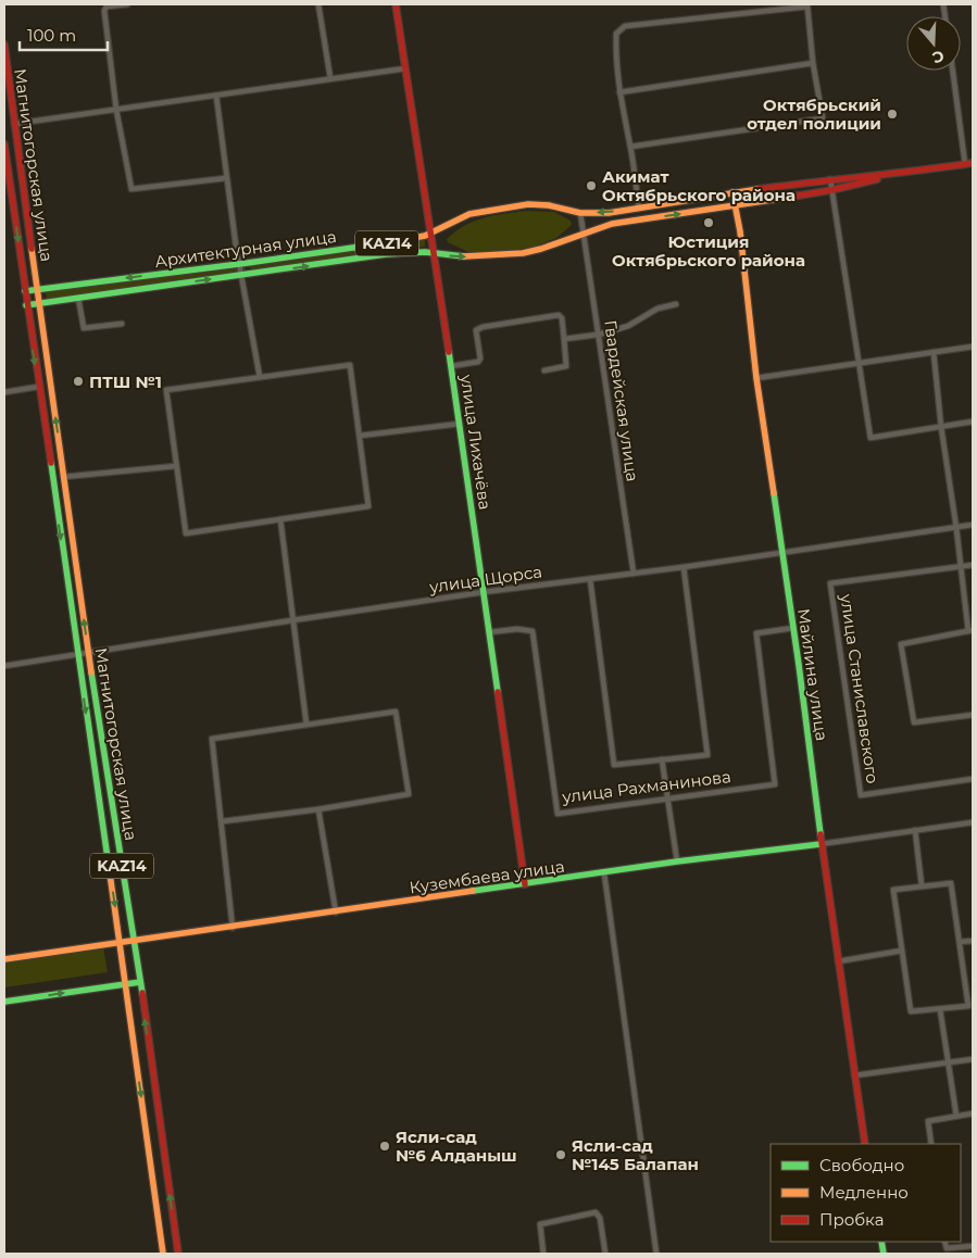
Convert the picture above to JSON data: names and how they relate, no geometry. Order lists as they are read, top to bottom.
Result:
{
  "streets": {
    "main road": [
      "Магнитогорская улица",
      "KAZ14",
      "Архитектурная улица",
      "улица Лихачёва",
      "Майлина улица",
      "Кузембаева улица"
    ],
    "street": [
      "Гвардейская улица",
      "улица Щорса",
      "улица Станиславского",
      "улица Рахманинова"
    ]
  },
  "crossings": [
    ["Магнитогорская улица", "Архитектурная улица"],
    ["Магнитогорская улица", "улица Щорса"],
    ["Магнитогорская улица", "Кузембаева улица"],
    ["Архитектурная улица", "Гвардейская улица"],
    ["Архитектурная улица", "улица Лихачёва"],
    ["Архитектурная улица", "Майлина улица"],
    ["Гвардейская улица", "улица Щорса"],
    ["улица Лихачёва", "улица Щорса"],
    ["улица Лихачёва", "улица Рахманинова"],
    ["улица Лихачёва", "Кузембаева улица"],
    ["улица Щорса", "Майлина улица"],
    ["Майлина улица", "улица Рахманинова"],
    ["Майлина улица", "Кузембаева улица"]
  ],
  "places": [
    "Октябрьский отдел полиции",
    "Акимат Октябрьского района",
    "Юстиция Октябрьского района",
    "ПТШ №1",
    "Ясли-сад №6 Алданыш",
    "Ясли-сад №145 Балапан"
  ],
  "legend": ["Свободно", "Медленно", "Пробка"],
  "scale_bar": "100 m",
  "north": "bottom"
}
